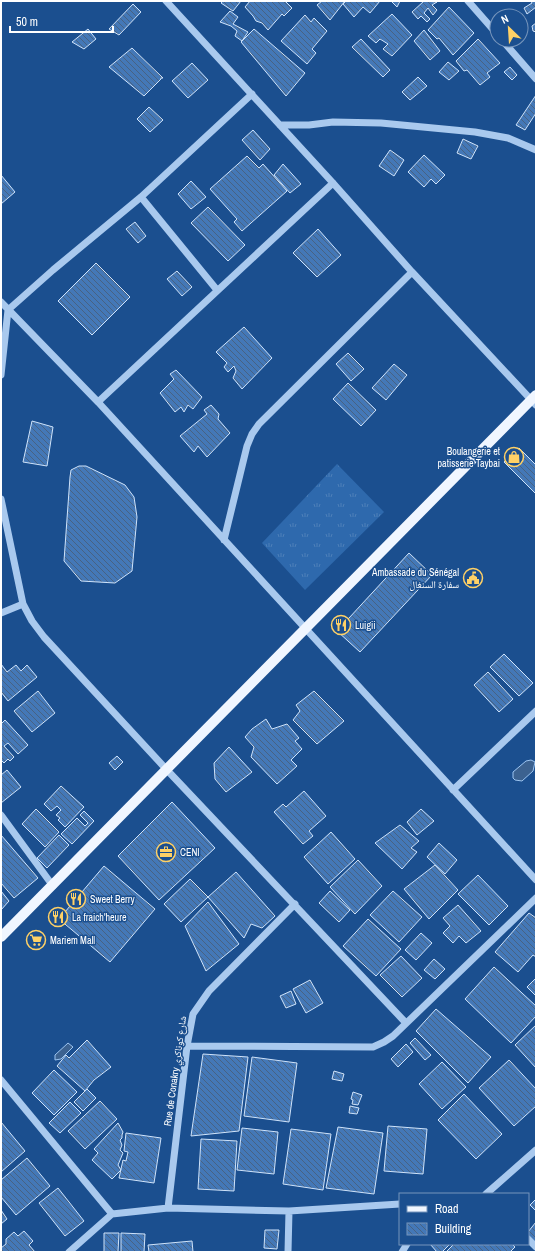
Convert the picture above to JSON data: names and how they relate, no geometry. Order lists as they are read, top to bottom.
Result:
{
  "streets": {
    "street": ["Rue de Conakry شارع كوناكري"]
  },
  "places": {
    "shop": ["Boulangerie et patisserie Taybai"],
    "public building": ["Ambassade du Sénégal سفارة السنغال"],
    "restaurant": ["Luigii", "Sweet Berry", "La fraich'heure"],
    "office": ["CENI"],
    "supermarket": ["Mariem Mall"]
  },
  "legend": ["Road", "Building"],
  "scale_bar": "50 m",
  "north": "top left"
}
